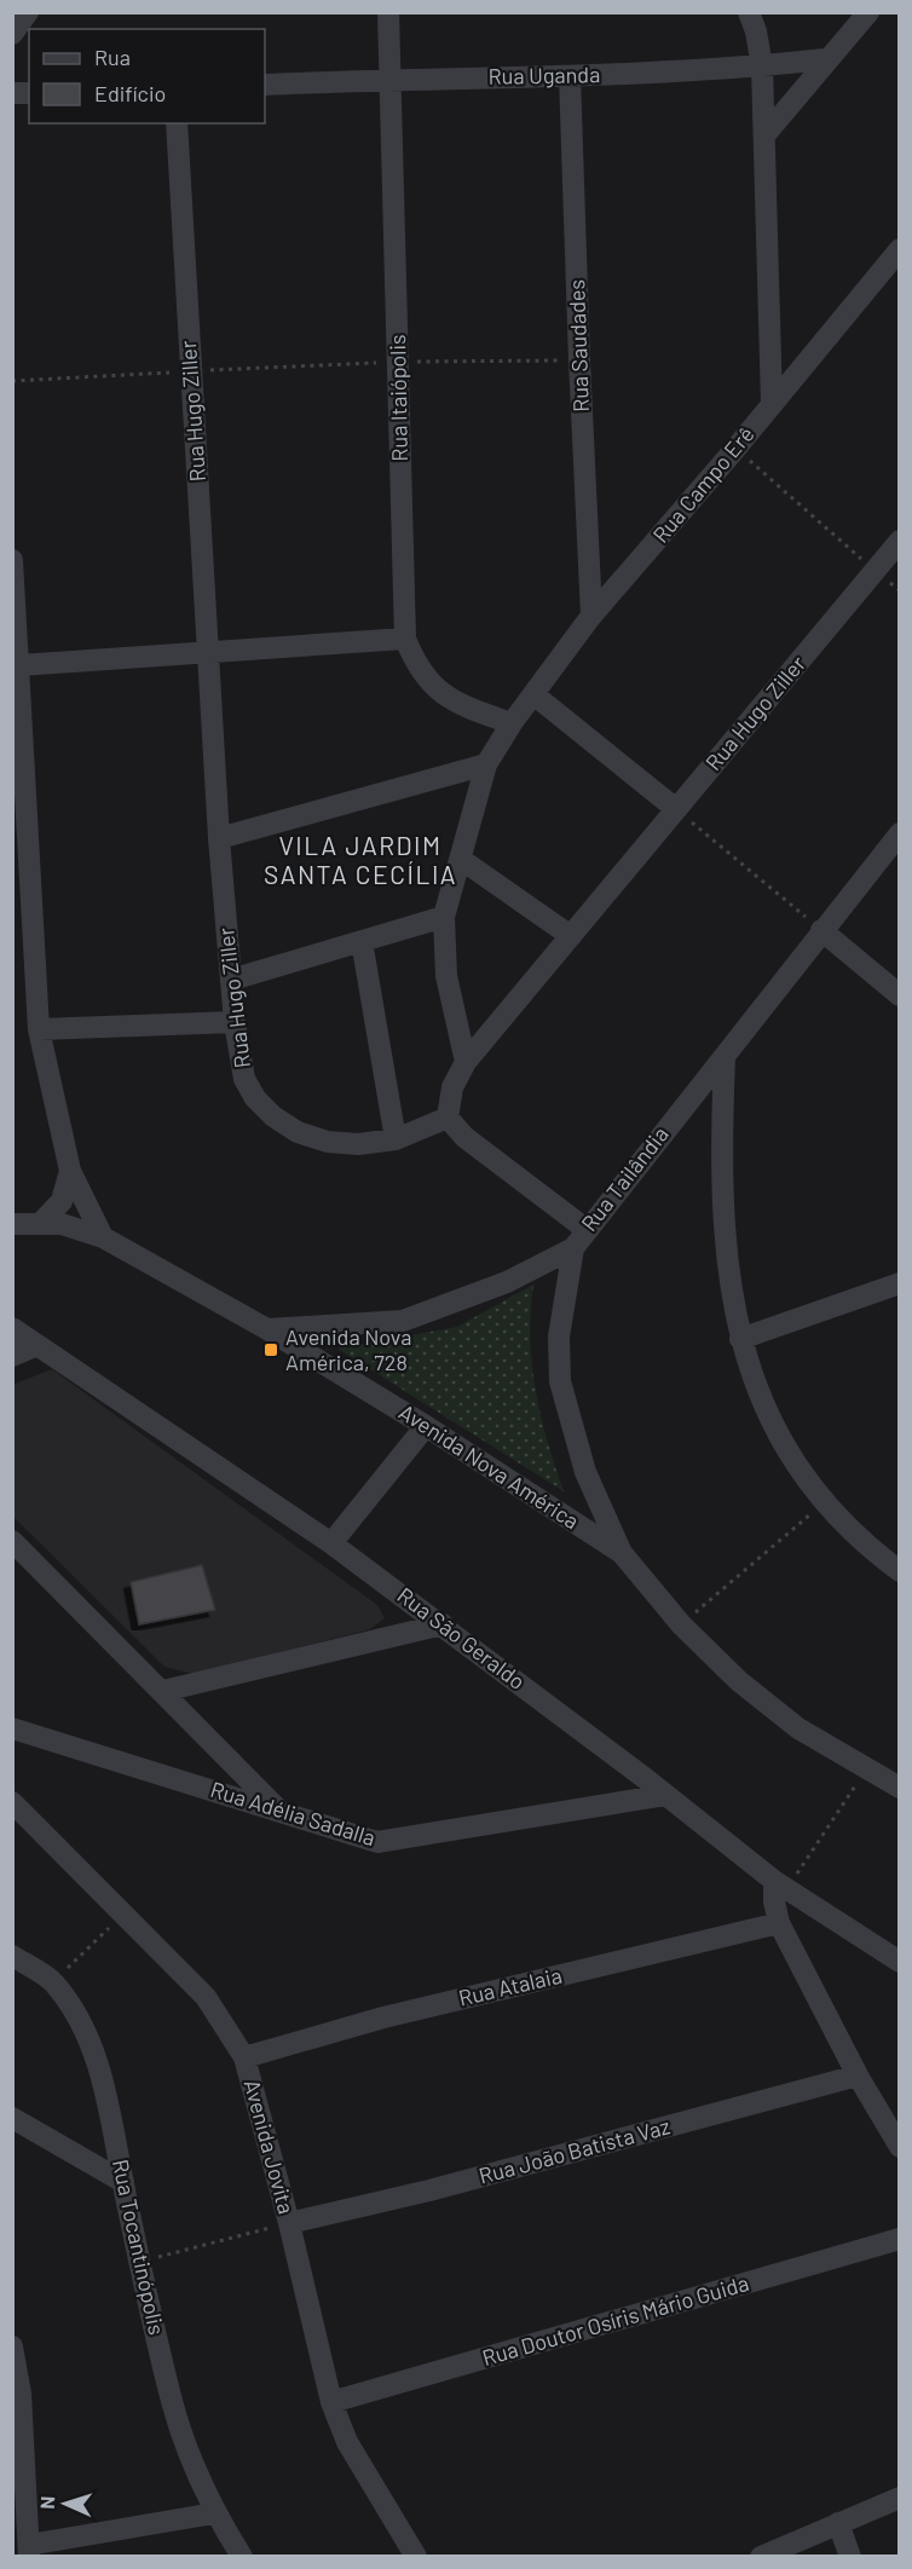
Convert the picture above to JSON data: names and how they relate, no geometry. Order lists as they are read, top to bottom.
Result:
{
  "streets": {
    "street": [
      "Rua Uganda",
      "Rua Saudades",
      "Rua Itaiópolis",
      "Rua Hugo Ziller",
      "Rua Campo Erê",
      "Rua Tailândia",
      "Avenida Nova América",
      "Rua São Geraldo",
      "Rua Adélia Sadalla",
      "Rua Atalaia",
      "Avenida Jovita",
      "Rua João Batista Vaz",
      "Rua Tocantinópolis",
      "Rua Doutor Osíris Mário Guida"
    ]
  },
  "crossings": [
    ["Rua Uganda", "Rua Saudades"],
    ["Rua Uganda", "Rua Itaiópolis"],
    ["Rua Saudades", "Rua Campo Erê"],
    ["Rua Itaiópolis", "Rua Campo Erê"],
    ["Rua Tailândia", "Avenida Nova América"],
    ["Rua São Geraldo", "Rua Adélia Sadalla"],
    ["Rua Atalaia", "Avenida Jovita"],
    ["Avenida Jovita", "Rua João Batista Vaz"],
    ["Avenida Jovita", "Rua Doutor Osíris Mário Guida"]
  ],
  "districts": ["VILA JARDIM SANTA CECÍLIA"],
  "places": {
    "transit": ["Avenida Nova América, 728"]
  },
  "legend": ["Rua", "Edifício"],
  "north": "left"
}
